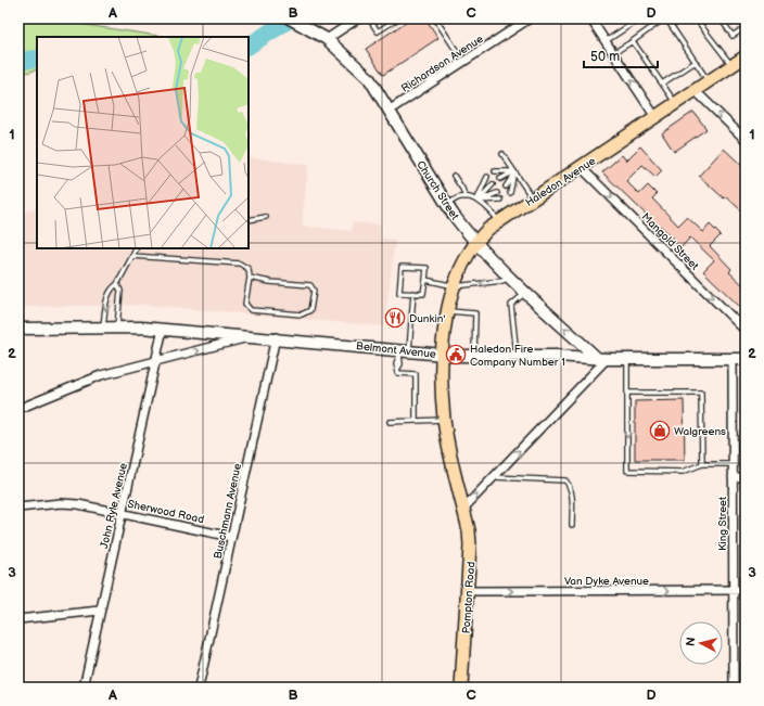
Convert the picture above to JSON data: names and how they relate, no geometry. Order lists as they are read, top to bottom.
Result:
{
  "streets": {
    "main road": [
      "Haledon Avenue",
      "Church Street",
      "Belmont Avenue",
      "Pompton Road"
    ],
    "street": [
      "Richardson Avenue",
      "Mangold Street",
      "John Ryle Avenue",
      "Sherwood Road",
      "Buschmann Avenue",
      "King Street",
      "Van Dyke Avenue"
    ]
  },
  "crossings": [
    ["Richardson Avenue", "Church Street"],
    ["Haledon Avenue", "Church Street"],
    ["Haledon Avenue", "Mangold Street"],
    ["Haledon Avenue", "Belmont Avenue"],
    ["Haledon Avenue", "Pompton Road"],
    ["Church Street", "Belmont Avenue"],
    ["Belmont Avenue", "John Ryle Avenue"],
    ["Belmont Avenue", "Buschmann Avenue"],
    ["Belmont Avenue", "King Street"],
    ["John Ryle Avenue", "Sherwood Road"],
    ["Sherwood Road", "Buschmann Avenue"],
    ["King Street", "Van Dyke Avenue"],
    ["Van Dyke Avenue", "Pompton Road"]
  ],
  "one_way": ["Mangold Street", "Van Dyke Avenue"],
  "places": {
    "restaurant": ["Dunkin'"],
    "public building": ["Haledon Fire Company Number 1"],
    "shop": ["Walgreens"]
  },
  "scale_bar": "50 m",
  "north": "left",
  "grid": {
    "columns": [
      "A",
      "B",
      "C",
      "D"
    ],
    "rows": ["1", "2", "3"]
  }
}
